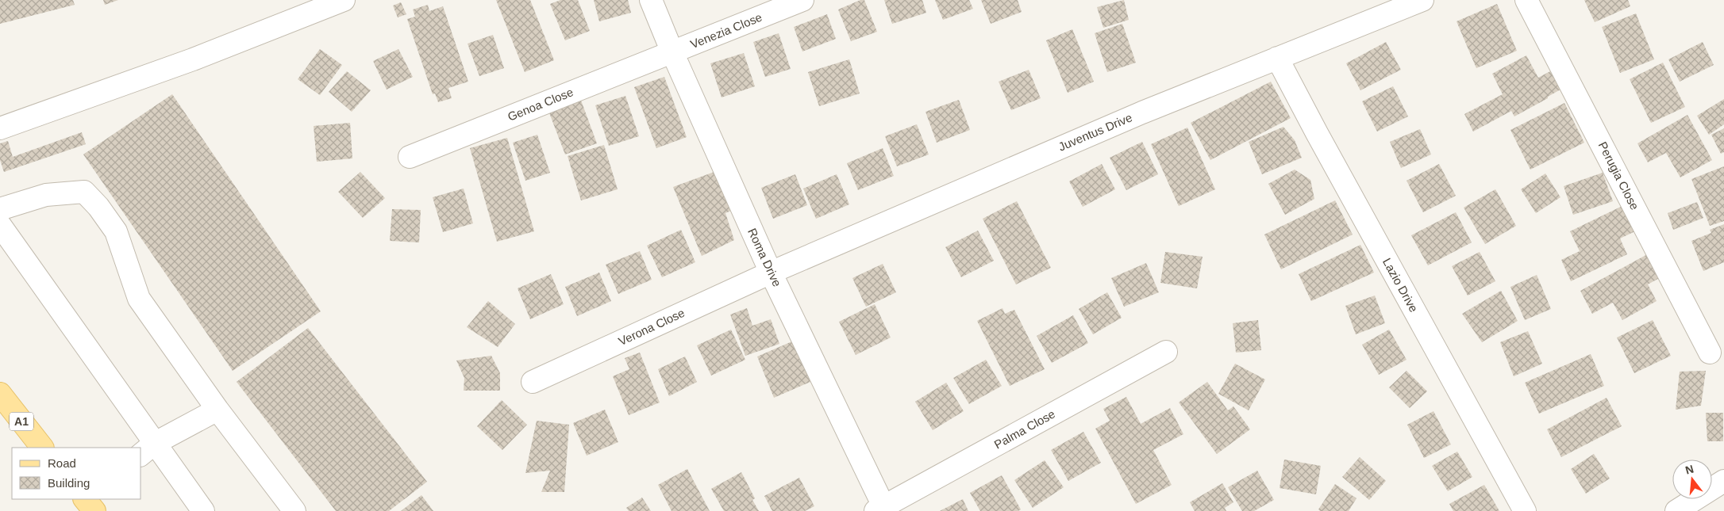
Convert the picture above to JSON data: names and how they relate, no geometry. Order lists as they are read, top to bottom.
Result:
{
  "streets": {
    "main road": ["A1"],
    "street": [
      "Venezia Close",
      "Genoa Close",
      "Juventus Drive",
      "Perugia Close",
      "Roma Drive",
      "Lazio Drive",
      "Verona Close",
      "Palma Close"
    ]
  },
  "crossings": [
    ["Venezia Close", "Genoa Close"],
    ["Venezia Close", "Roma Drive"],
    ["Genoa Close", "Roma Drive"],
    ["Juventus Drive", "Roma Drive"],
    ["Juventus Drive", "Lazio Drive"],
    ["Juventus Drive", "Verona Close"],
    ["Roma Drive", "Verona Close"],
    ["Roma Drive", "Palma Close"]
  ],
  "legend": ["Road", "Building"],
  "north": "top"
}
